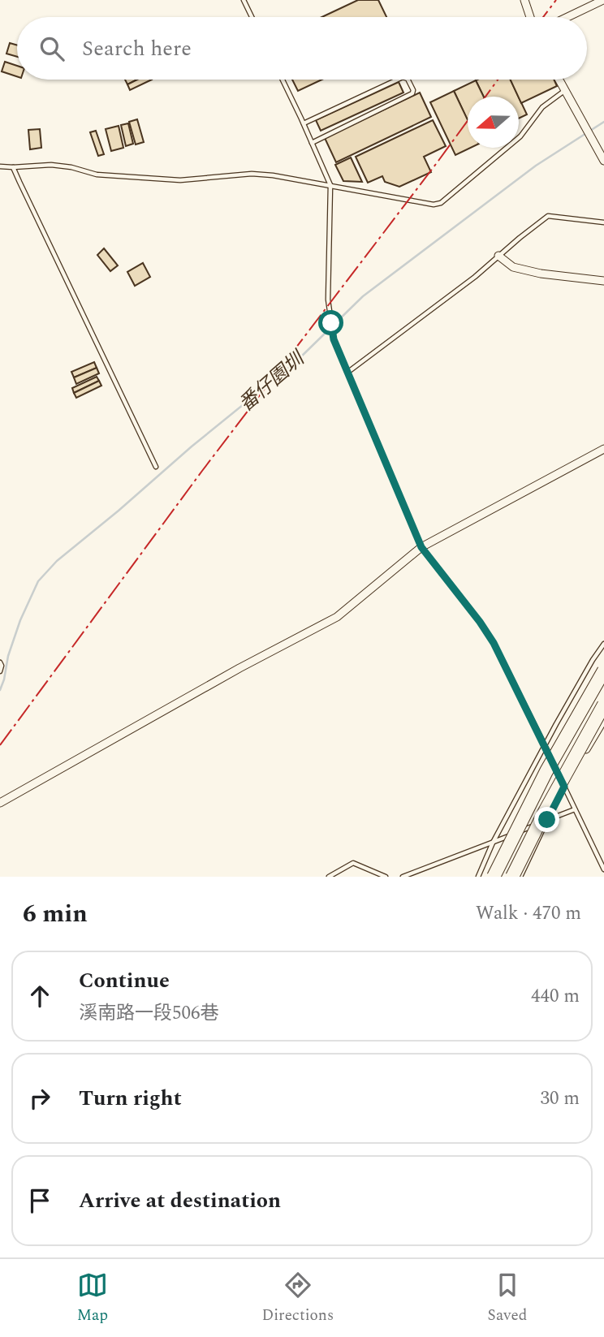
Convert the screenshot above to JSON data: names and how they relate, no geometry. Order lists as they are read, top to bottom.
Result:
{
  "water": ["番仔園圳"],
  "north": "left",
  "page": {
    "search": "Search here",
    "heading": ["6 min", "Walk · 470 m"],
    "list": [
      ["Continue", "溪南路一段506巷", "440 m"],
      ["Turn right", "30 m"],
      "Arrive at destination"
    ],
    "nav": ["Map", "Directions", "Saved"]
  }
}
